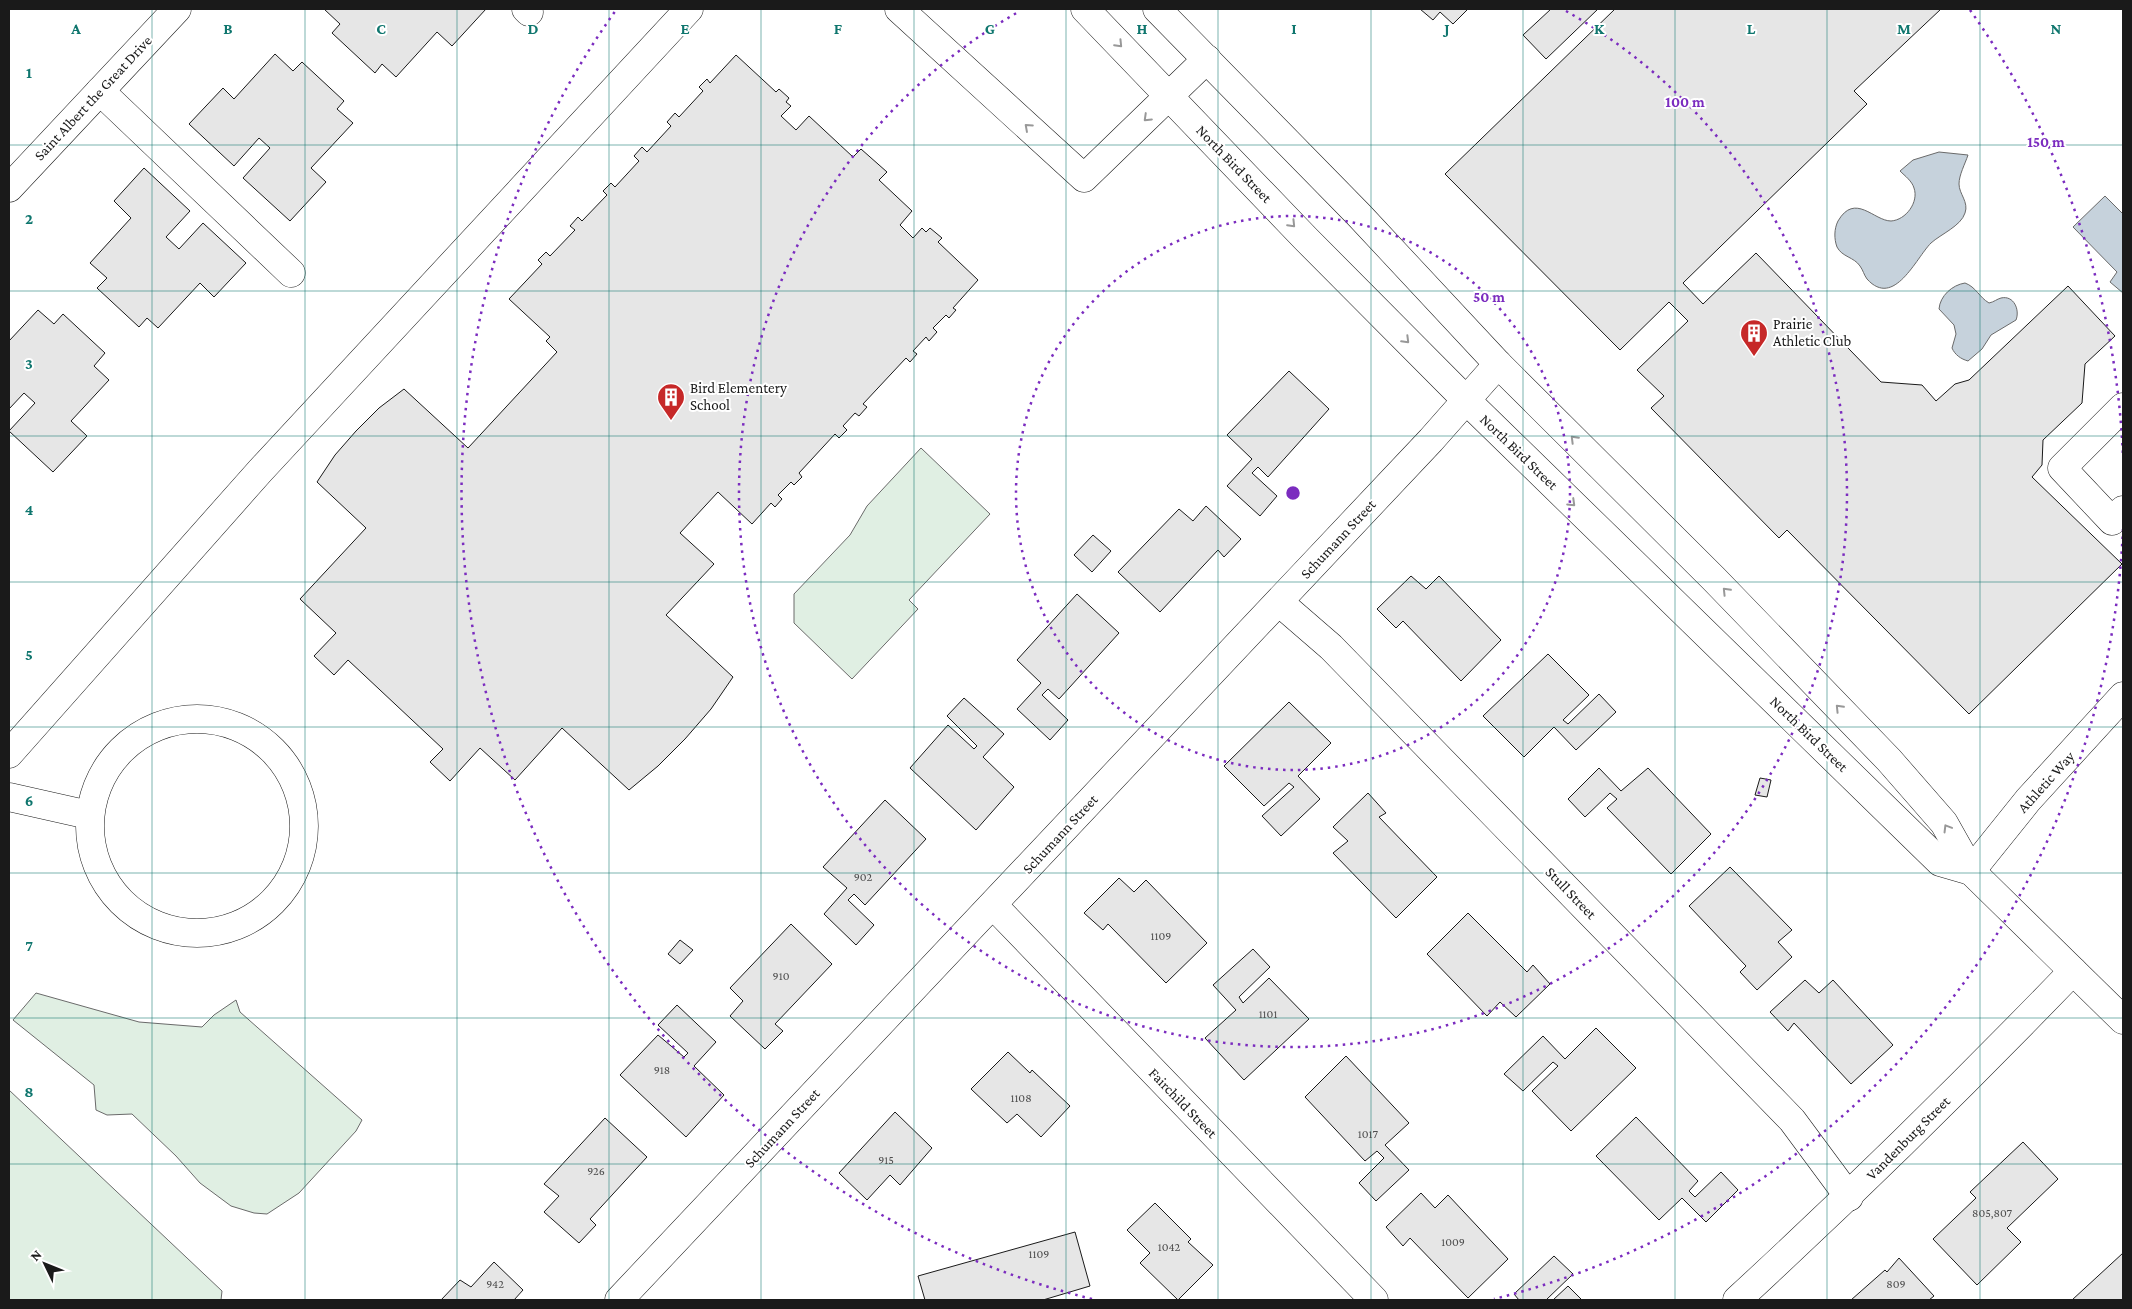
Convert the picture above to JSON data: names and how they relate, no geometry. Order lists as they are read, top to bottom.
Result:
{
  "streets": {
    "street": [
      "Saint Albert the Great Drive",
      "North Bird Street",
      "Schumann Street",
      "Athletic Way",
      "Stull Street",
      "Fairchild Street",
      "Vandenburg Street"
    ]
  },
  "crossings": [
    ["North Bird Street", "Schumann Street"],
    ["North Bird Street", "Athletic Way"],
    ["North Bird Street", "Vandenburg Street"],
    ["Schumann Street", "Stull Street"],
    ["Schumann Street", "Fairchild Street"],
    ["Stull Street", "Vandenburg Street"]
  ],
  "places": {
    "building": ["Prairie Athletic Club", "Bird Elementery School"]
  },
  "house_numbers": [
    "902",
    "1109",
    "910",
    "1101",
    "918",
    "1108",
    "1017",
    "915",
    "926",
    "805,807",
    "1009",
    "1042",
    "1109",
    "942",
    "809"
  ],
  "north": "top left",
  "grid": {
    "columns": [
      "A",
      "B",
      "C",
      "D",
      "E",
      "F",
      "G",
      "H",
      "I",
      "J",
      "K",
      "L",
      "M",
      "N"
    ],
    "rows": [
      "1",
      "2",
      "3",
      "4",
      "5",
      "6",
      "7",
      "8"
    ]
  },
  "rings": ["100 m", "150 m", "50 m"]
}
